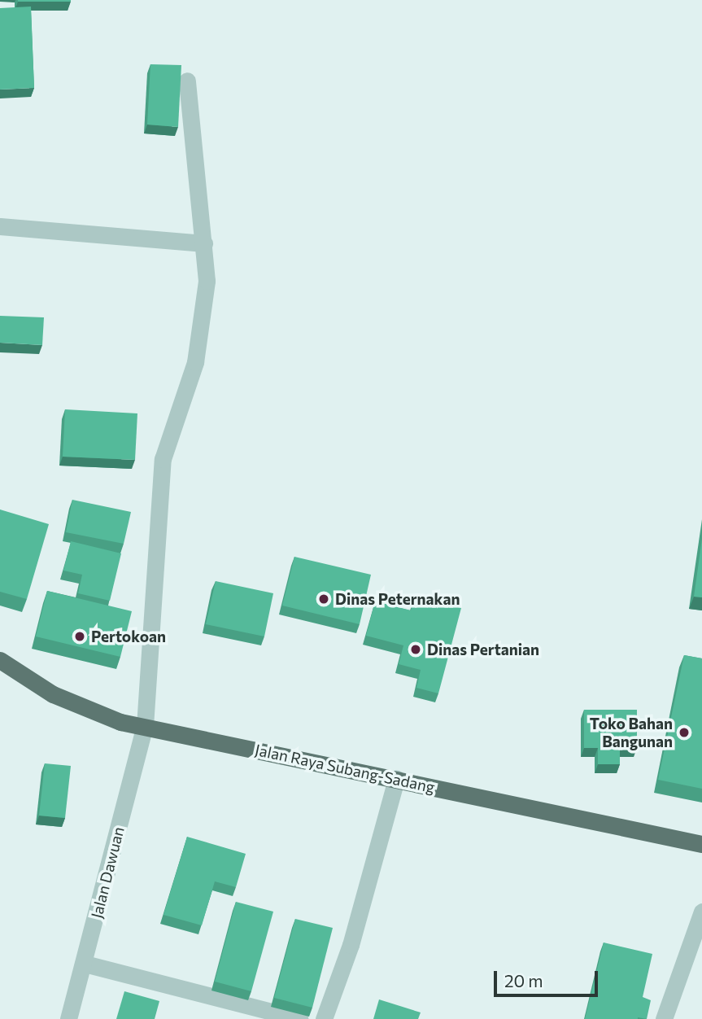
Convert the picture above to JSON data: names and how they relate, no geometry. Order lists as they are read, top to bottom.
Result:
{
  "streets": {
    "main road": ["Jalan Raya Subang-Sadang"],
    "street": ["Jalan Dawuan"]
  },
  "crossings": [
    ["Jalan Raya Subang-Sadang", "Jalan Dawuan"]
  ],
  "places": [
    "Dinas Peternakan",
    "Pertokoan",
    "Dinas Pertanian",
    "Toko Bahan Bangunan"
  ],
  "scale_bar": "20 m"
}
